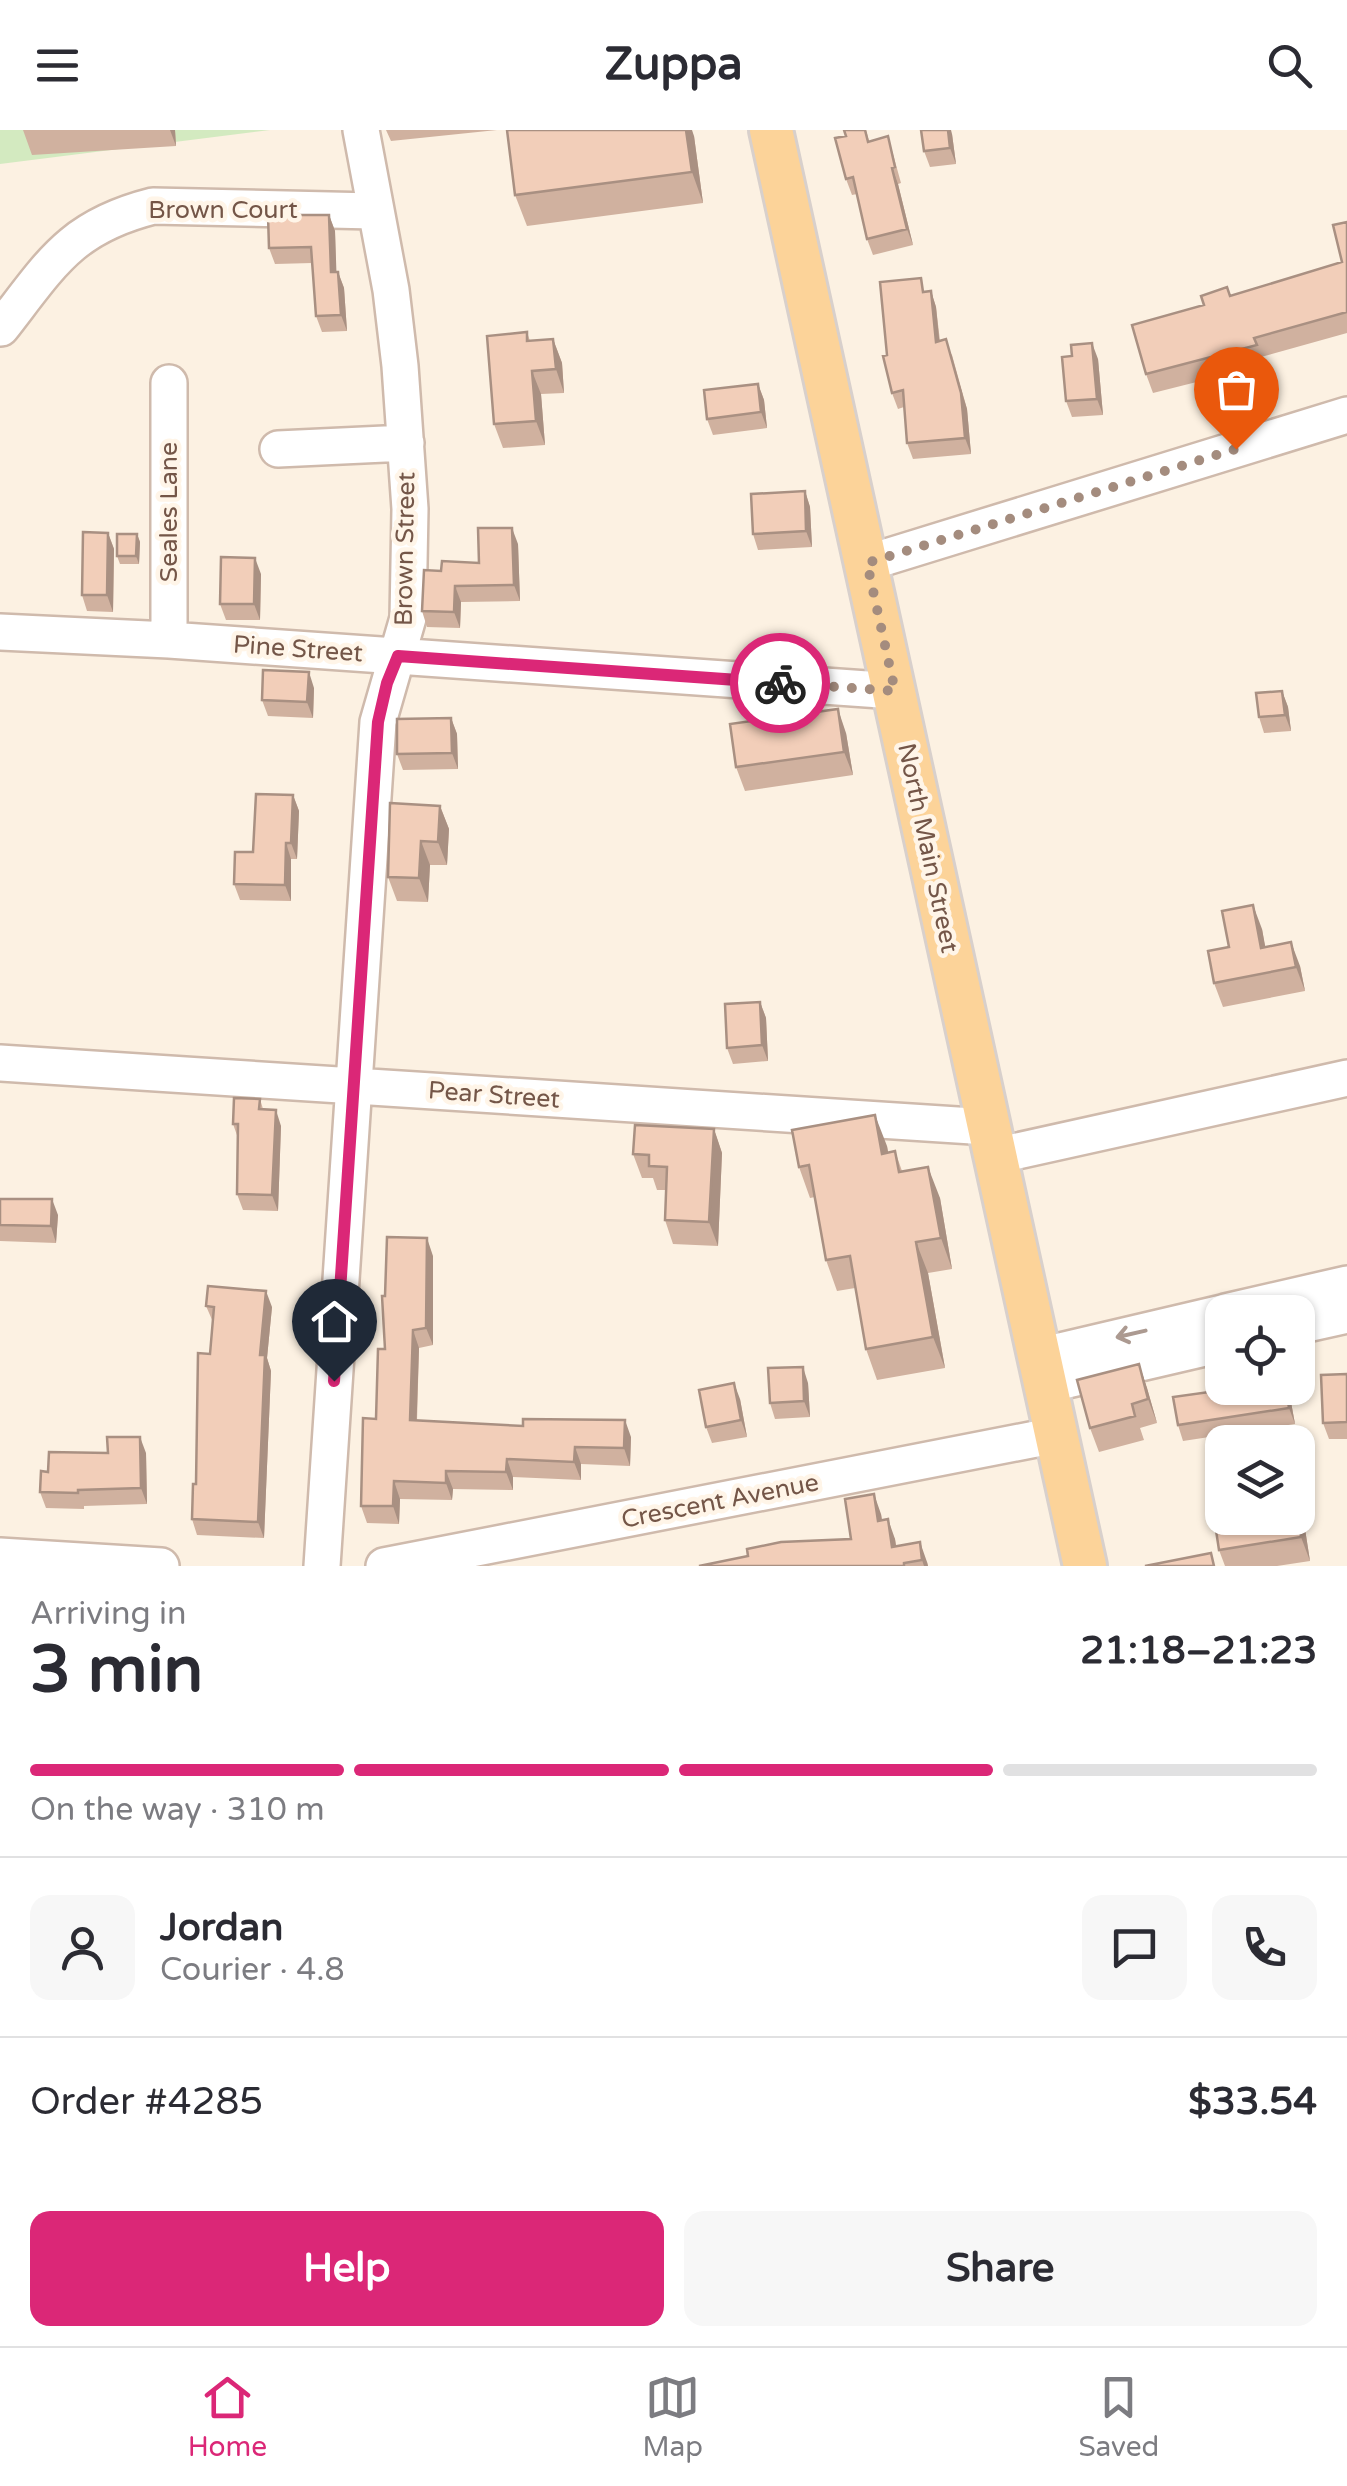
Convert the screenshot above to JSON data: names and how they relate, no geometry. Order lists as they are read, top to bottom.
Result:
{
  "streets": {
    "main road": ["North Main Street"],
    "street": [
      "Brown Court",
      "Seales Lane",
      "Brown Street",
      "Pine Street",
      "Pear Street",
      "Crescent Avenue"
    ]
  },
  "crossings": [
    ["Brown Court", "Brown Street"],
    ["Seales Lane", "Pine Street"],
    ["Brown Street", "Pine Street"],
    ["Brown Street", "Pear Street"],
    ["Pine Street", "North Main Street"],
    ["North Main Street", "Pear Street"],
    ["North Main Street", "Crescent Avenue"]
  ],
  "page": {
    "header": "Zuppa",
    "heading": ["3 min", "Arriving in", "21:18–21:23"],
    "panel": [
      "Jordan",
      "Courier · 4.8",
      "Order #4285",
      "$33.54"
    ],
    "bar": "On the way · 310 m",
    "buttons": ["Help", "Share"],
    "tabs": ["Home", "Map", "Saved"]
  }
}
